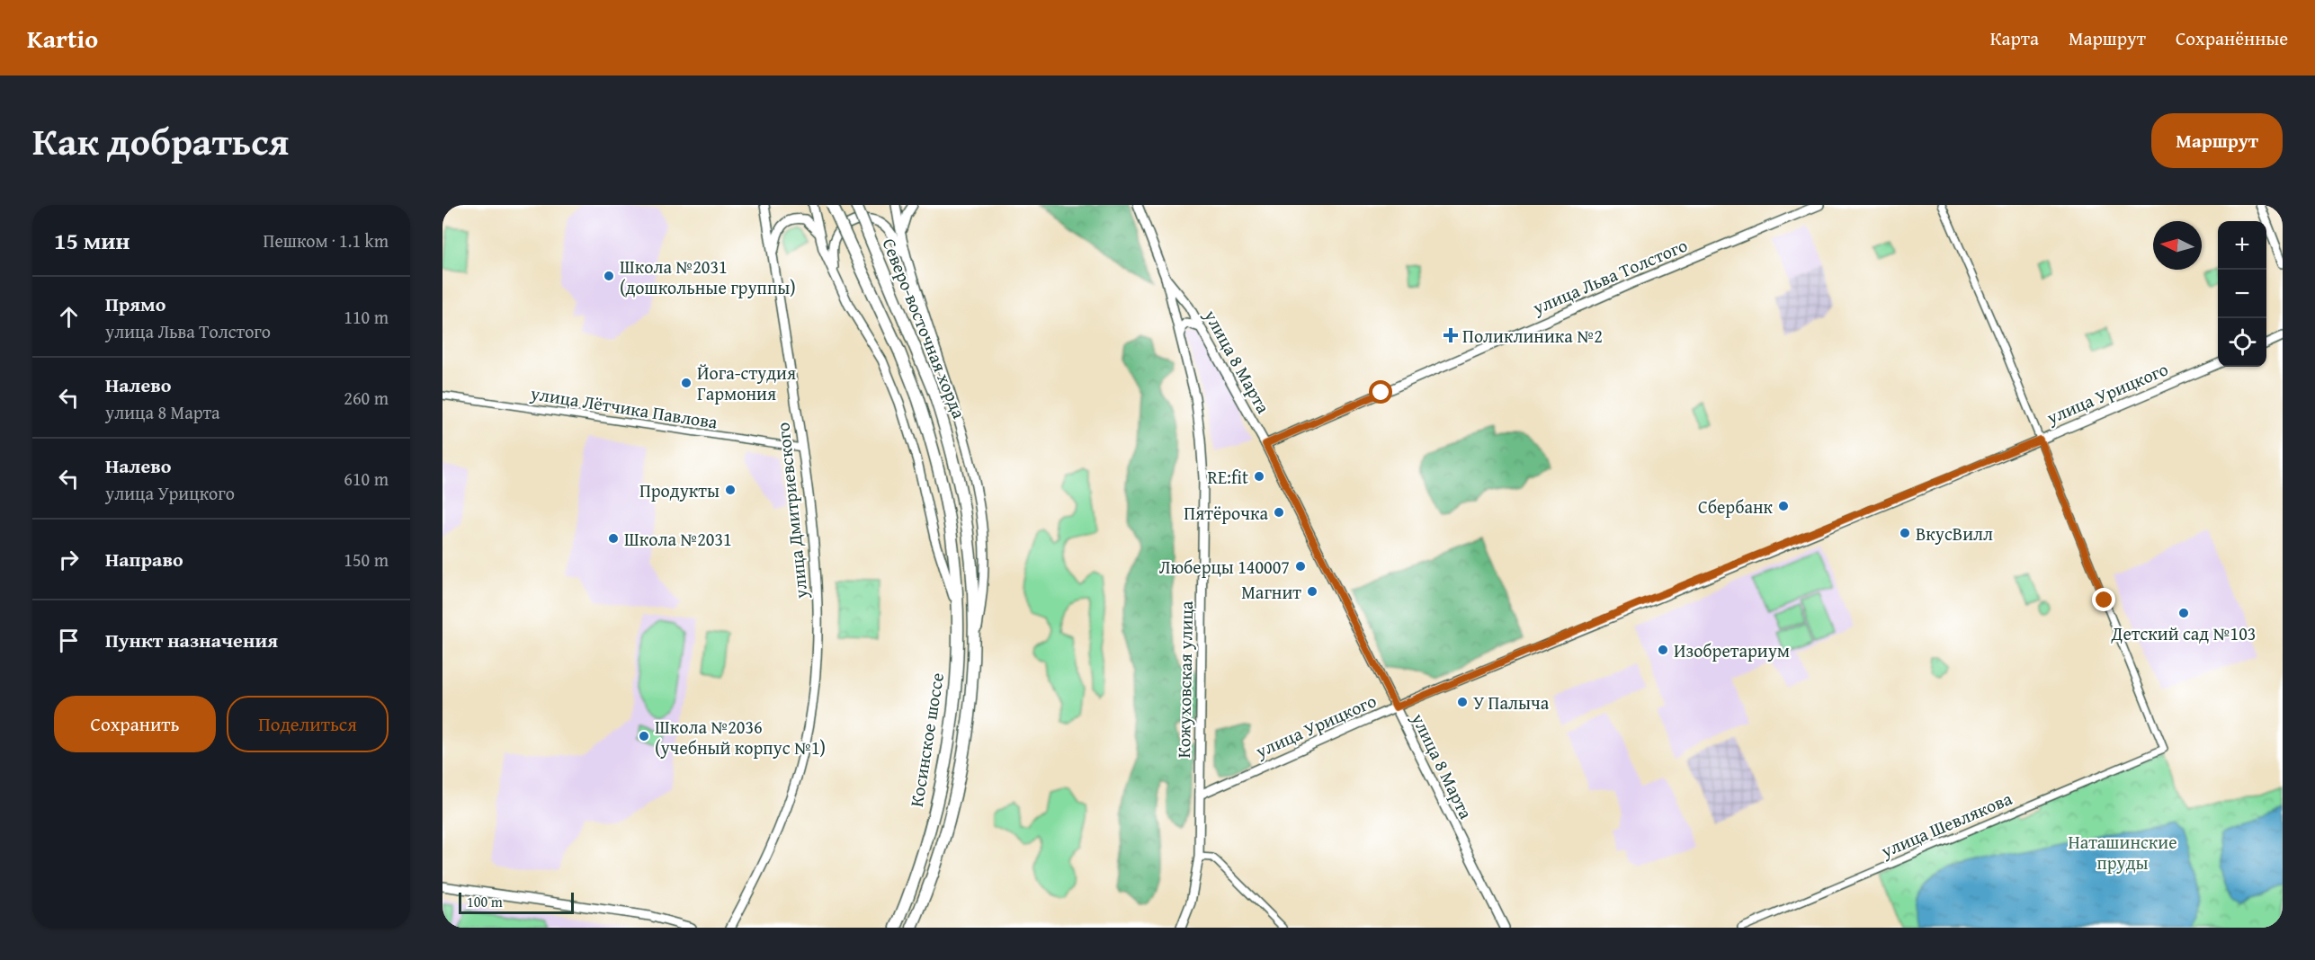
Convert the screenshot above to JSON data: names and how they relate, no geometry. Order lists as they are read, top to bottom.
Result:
{
  "streets": {
    "highway": ["Северо-восточная хорда", "Косинское шоссе"],
    "street": [
      "улица Льва Толстого",
      "улица 8 Марта",
      "улица Урицкого",
      "улица Лётчика Павлова",
      "улица Дмитриевского",
      "Кожуховская улица",
      "улица Шевлякова"
    ]
  },
  "crossings": [
    ["улица Льва Толстого", "улица 8 Марта"],
    ["Северо-восточная хорда", "Косинское шоссе"],
    ["улица 8 Марта", "улица Урицкого"],
    ["улица 8 Марта", "Кожуховская улица"],
    ["улица Урицкого", "Кожуховская улица"],
    ["улица Урицкого", "улица Шевлякова"],
    ["улица Лётчика Павлова", "улица Дмитриевского"]
  ],
  "parks": ["Наташинские пруды"],
  "places": {
    "other": [
      "Школа №2031 (дошкольные группы)",
      "Йога-студия Гармония",
      "RE:fit",
      "Продукты",
      "Сбербанк",
      "Пятёрочка",
      "ВкусВилл",
      "Школа №2031",
      "Люберцы 140007",
      "Магнит",
      "Детский сад №103",
      "Изобретариум",
      "У Палыча",
      "Школа №2036 (учебный корпус №1)"
    ],
    "health": ["Поликлиника №2"]
  },
  "scale_bar": "100 m",
  "north": "left",
  "page": {
    "header": "Kartio",
    "nav": ["Карта", "Маршрут", "Сохранённые"],
    "title": "Как добраться",
    "buttons": [
      "Маршрут",
      ["Сохранить", "Поделиться"]
    ],
    "heading": ["15 мин", "Пешком · 1.1 km"],
    "map_buttons": ["+", "−"],
    "list": [
      ["Прямо", "улица Льва Толстого", "110 m"],
      ["Налево", "улица 8 Марта", "260 m"],
      ["Налево", "улица Урицкого", "610 m"],
      ["Направо", "150 m"],
      "Пункт назначения"
    ],
    "scale": "100 m"
  }
}
